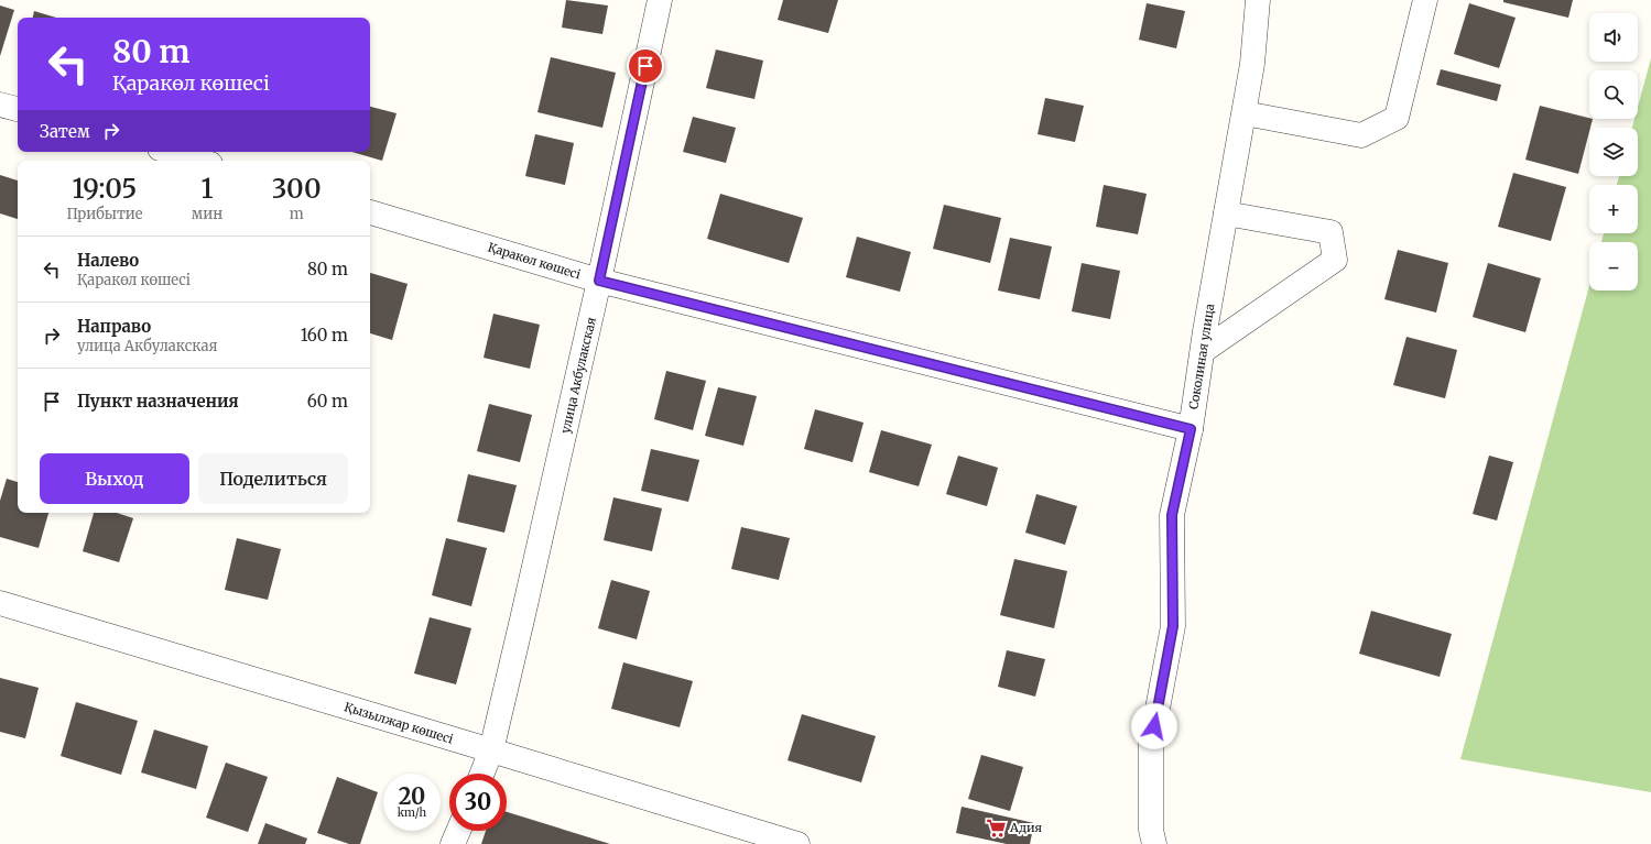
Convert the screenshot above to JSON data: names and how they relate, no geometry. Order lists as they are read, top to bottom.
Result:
{
  "streets": {
    "street": [
      "Қаракөл көшесі",
      "Соколиная улица",
      "улица Акбулакская",
      "Қызылжар көшесі"
    ]
  },
  "crossings": [
    ["Қаракөл көшесі", "Соколиная улица"],
    ["Қаракөл көшесі", "улица Акбулакская"],
    ["улица Акбулакская", "Қызылжар көшесі"]
  ],
  "places": {
    "supermarket": ["Адия"]
  },
  "page": {
    "map_buttons": ["+", "−"],
    "turn": ["80 m", "Қаракөл көшесі"],
    "then": "Затем",
    "eta": [
      "19:05",
      "Прибытие",
      "1",
      "мин",
      "300",
      "m"
    ],
    "list": [
      {
        "name": "Налево",
        "note": "Қаракөл көшесі",
        "value": "80 m"
      },
      {
        "name": "Направо",
        "note": "улица Акбулакская",
        "value": "160 m"
      },
      {
        "name": "Пункт назначения",
        "value": "60 m"
      }
    ],
    "buttons": ["Выход", "Поделиться"],
    "speed": "20 km/h",
    "limit": "30"
  }
}
